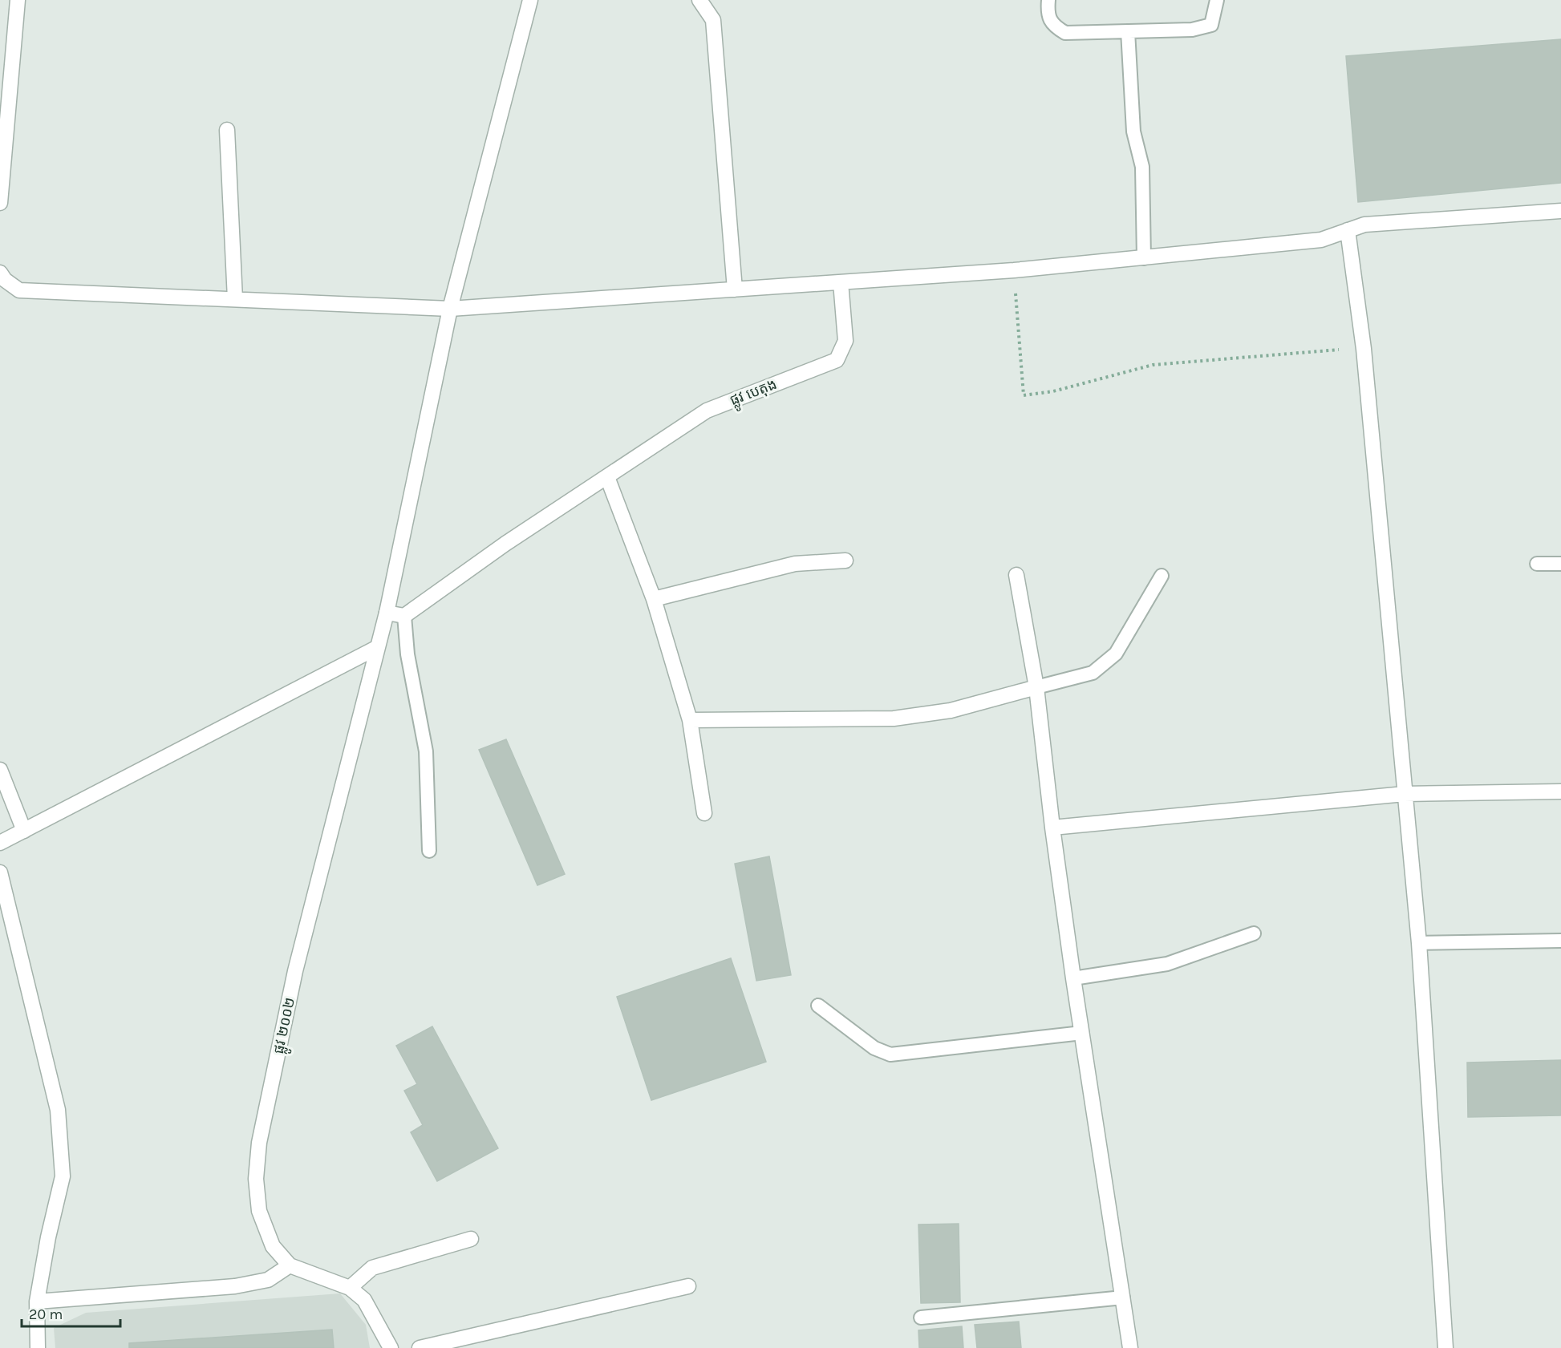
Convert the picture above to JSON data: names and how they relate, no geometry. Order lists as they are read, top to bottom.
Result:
{
  "streets": {
    "street": ["ផ្លូវ បេតុង", "ផ្លូវ ២០០២"]
  },
  "scale_bar": "20 m"
}
